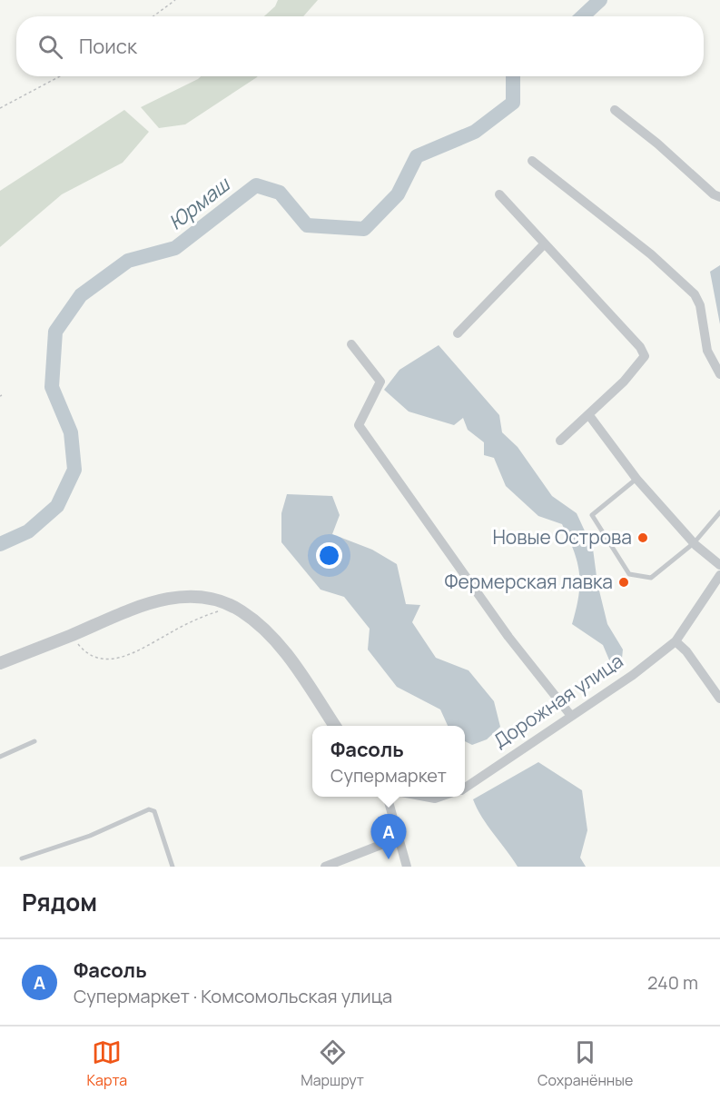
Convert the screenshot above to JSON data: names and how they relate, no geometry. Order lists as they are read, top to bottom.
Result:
{
  "streets": {
    "street": ["Дорожная улица"]
  },
  "water": ["Юрмаш"],
  "places": ["Новые Острова", "Фермерская лавка"],
  "page": {
    "search": "Поиск",
    "popup": ["Фасоль", "Супермаркет"],
    "pins": "A",
    "heading": "Рядом",
    "list": [
      {
        "mark": "A",
        "name": "Фасоль",
        "note": "Супермаркет · Комсомольская улица",
        "value": "240 m"
      }
    ],
    "nav": ["Карта", "Маршрут", "Сохранённые"]
  }
}
